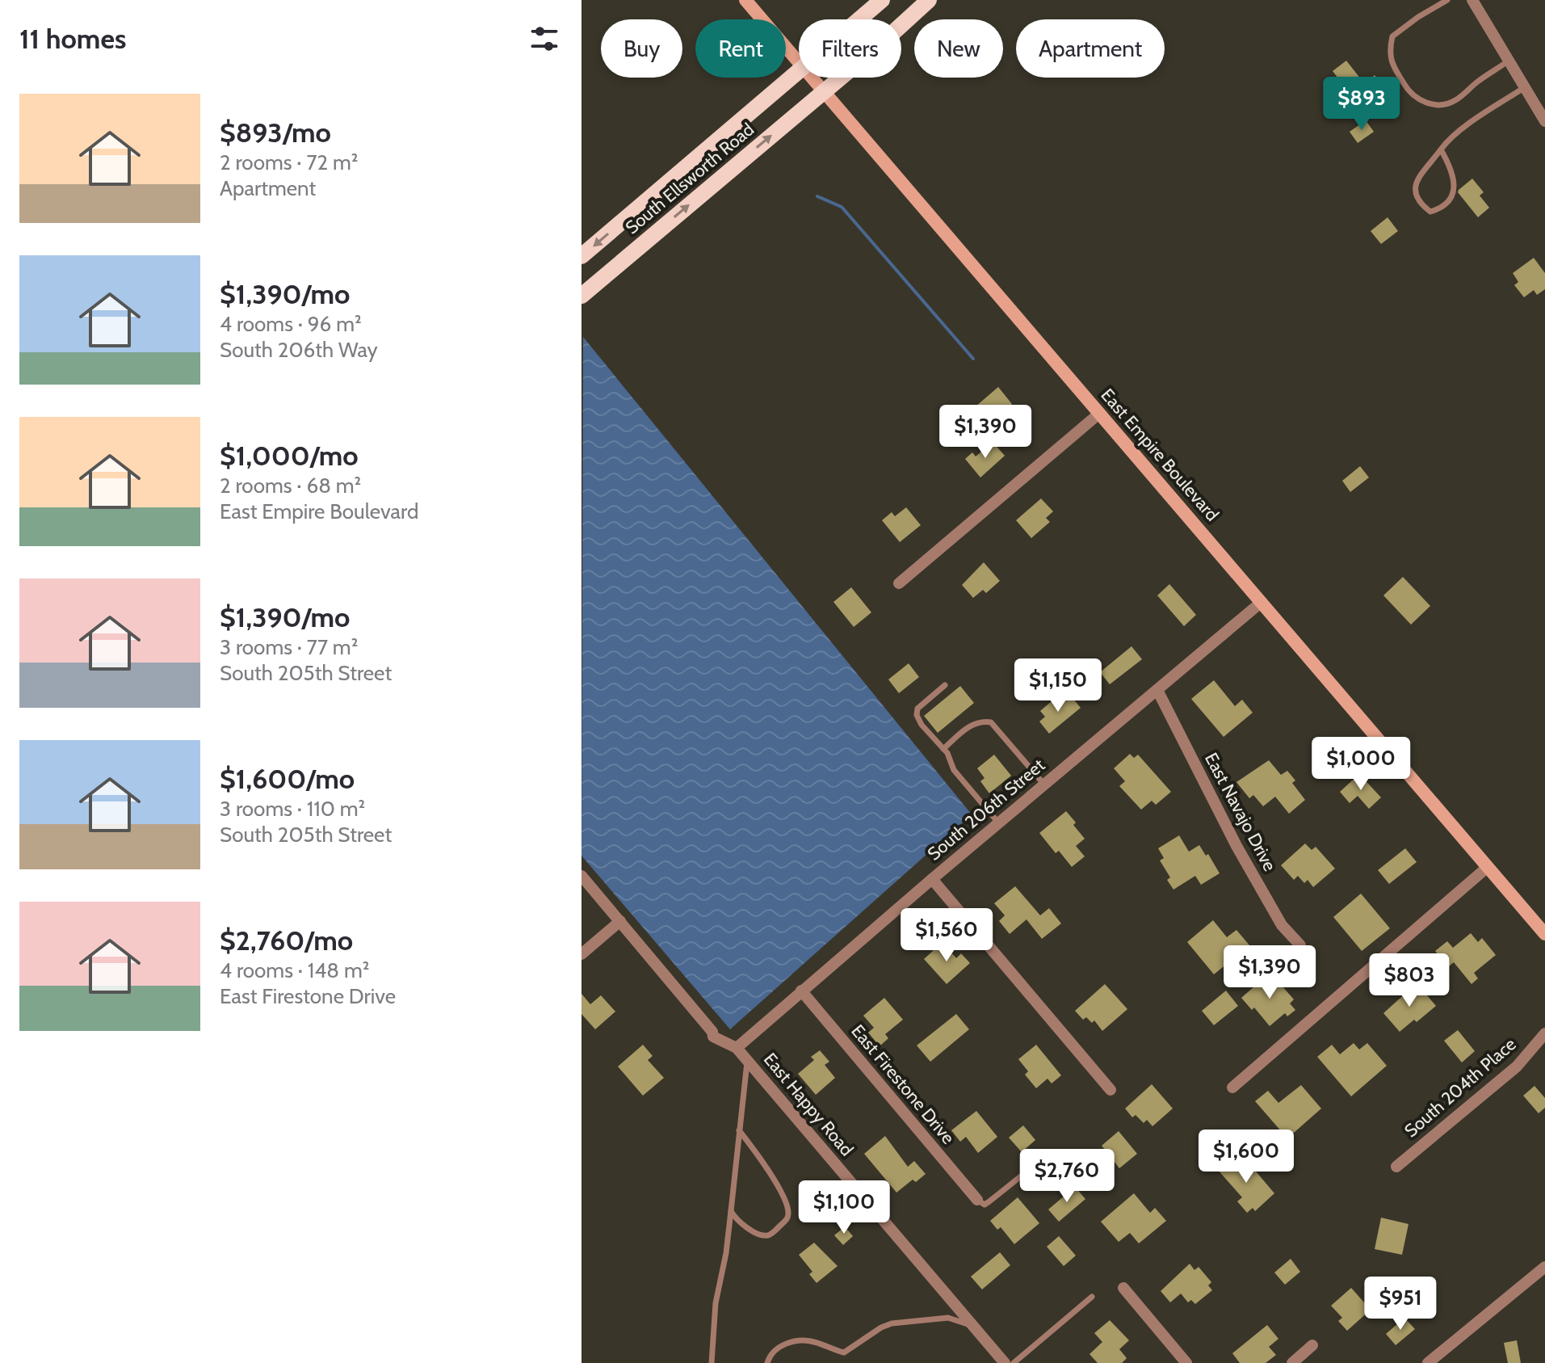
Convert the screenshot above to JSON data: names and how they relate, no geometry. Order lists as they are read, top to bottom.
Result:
{
  "streets": {
    "main road": ["South Ellsworth Road", "East Empire Boulevard"],
    "street": [
      "South 206th Street",
      "East Navajo Drive",
      "East Firestone Drive",
      "South 204th Place",
      "East Happy Road"
    ]
  },
  "crossings": [
    ["South Ellsworth Road", "East Empire Boulevard"],
    ["East Empire Boulevard", "South 206th Street"],
    ["South 206th Street", "East Navajo Drive"],
    ["South 206th Street", "East Firestone Drive"],
    ["South 206th Street", "East Happy Road"]
  ],
  "page": {
    "heading": "11 homes",
    "chip": [
      "Buy",
      "Rent",
      "Filters",
      "New",
      "Apartment"
    ],
    "price": [
      "$893",
      "$1,390",
      "$1,150",
      "$1,000",
      "$1,560",
      "$1,390",
      "$803",
      "$1,600",
      "$2,760",
      "$1,100",
      "$951"
    ],
    "list": [
      {
        "name": "$893/mo",
        "note": "2 rooms · 72 m² · Apartment"
      },
      {
        "name": "$1,390/mo",
        "note": "4 rooms · 96 m² · South 206th Way"
      },
      {
        "name": "$1,000/mo",
        "note": "2 rooms · 68 m² · East Empire Boulevard"
      },
      {
        "name": "$1,390/mo",
        "note": "3 rooms · 77 m² · South 205th Street"
      },
      {
        "name": "$1,600/mo",
        "note": "3 rooms · 110 m² · South 205th Street"
      },
      {
        "name": "$2,760/mo",
        "note": "4 rooms · 148 m² · East Firestone Drive"
      }
    ]
  }
}
